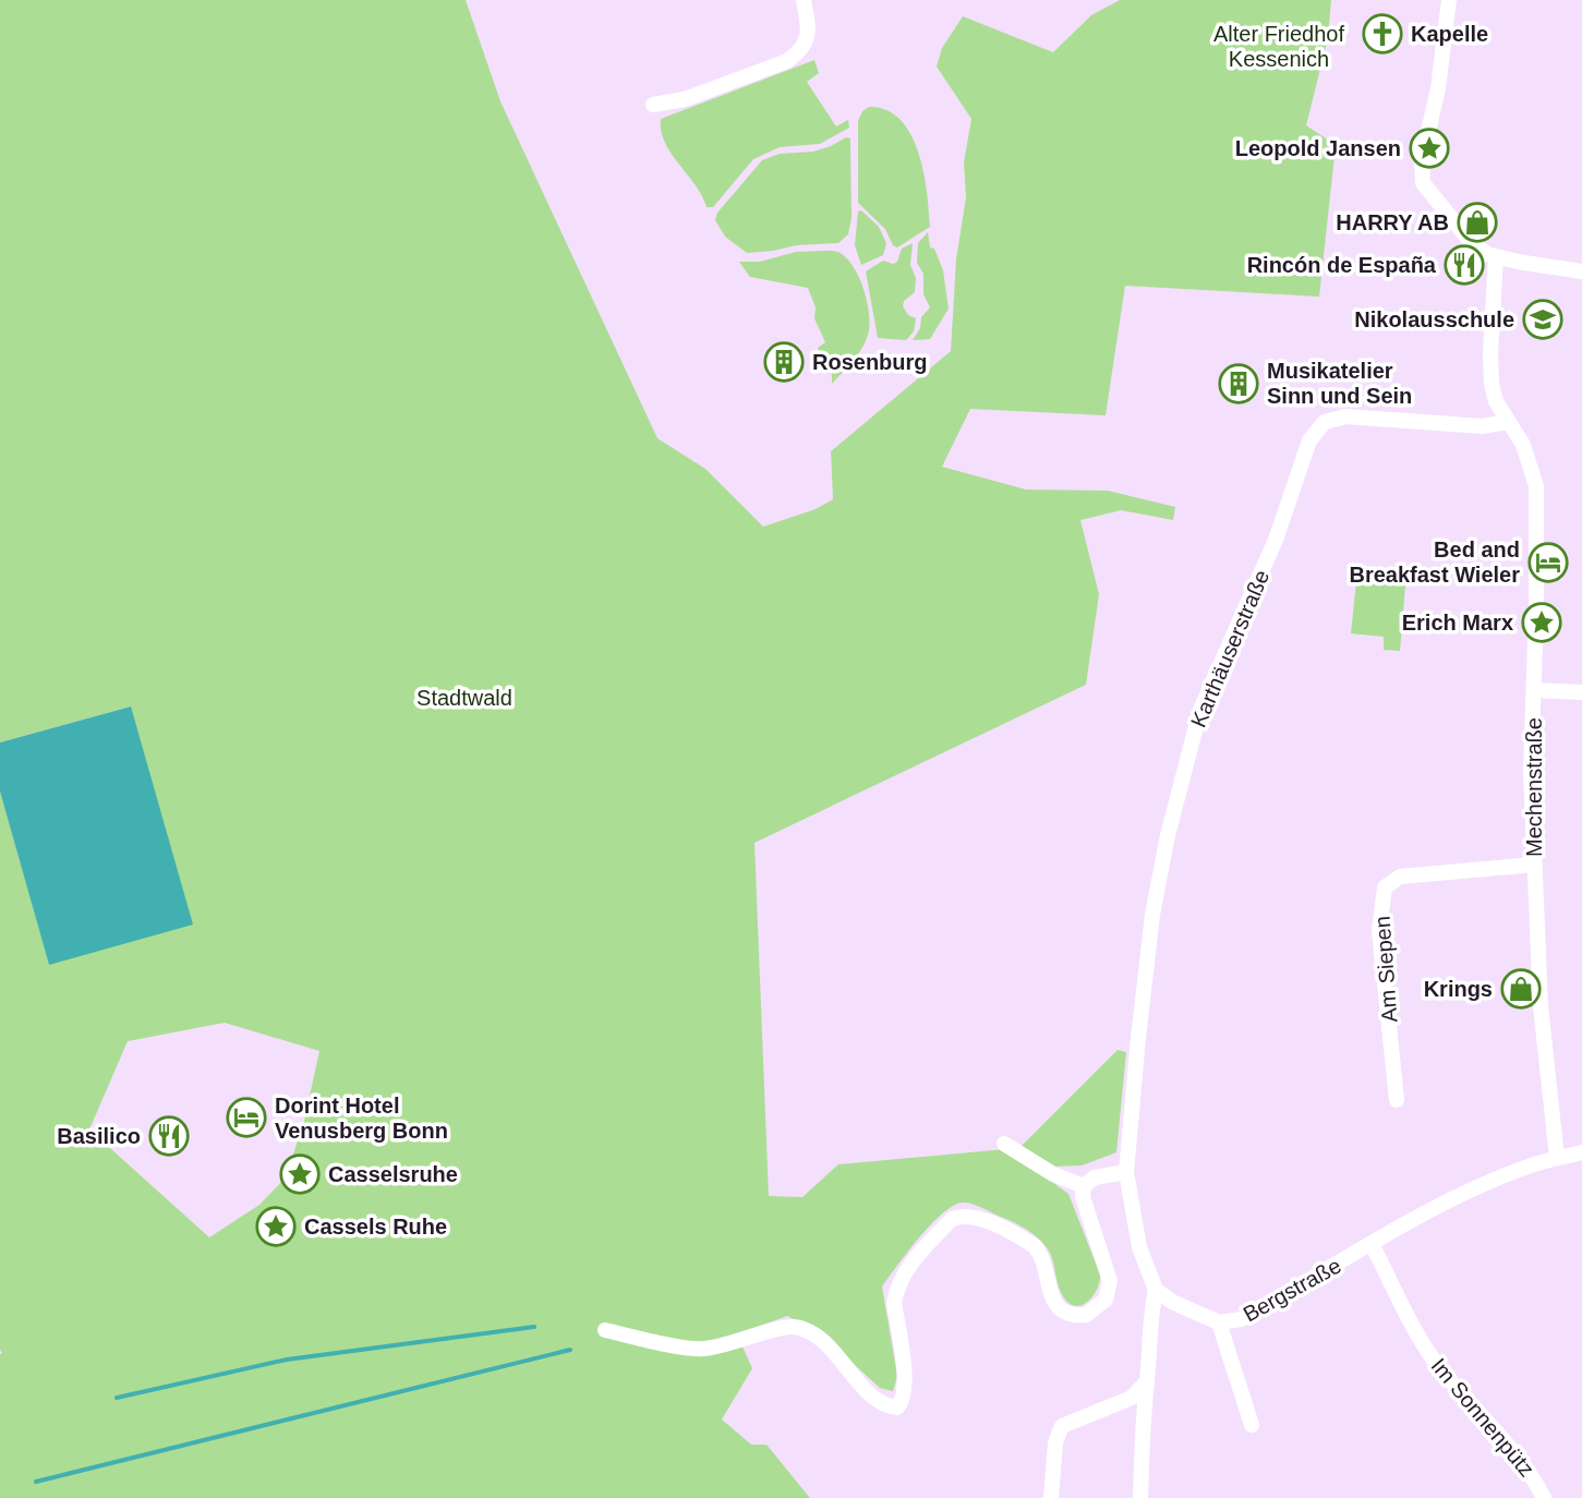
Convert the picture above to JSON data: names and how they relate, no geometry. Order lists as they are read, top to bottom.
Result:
{
  "streets": {
    "street": [
      "Karthäuserstraße",
      "Mechenstraße",
      "Am Siepen",
      "Bergstraße",
      "Im Sonnenpütz"
    ]
  },
  "crossings": [
    ["Karthäuserstraße", "Mechenstraße"],
    ["Mechenstraße", "Am Siepen"],
    ["Mechenstraße", "Bergstraße"],
    ["Bergstraße", "Im Sonnenpütz"]
  ],
  "parks": ["Alter Friedhof Kessenich", "Stadtwald"],
  "places": {
    "church": ["Kapelle"],
    "place": [
      "Leopold Jansen",
      "Erich Marx",
      "Casselsruhe",
      "Cassels Ruhe"
    ],
    "shop": ["HARRY AB", "Krings"],
    "restaurant": ["Rincón de España", "Basilico"],
    "school or university": ["Nikolausschule"],
    "building": ["Rosenburg", "Musikatelier Sinn und Sein"],
    "hotel": ["Bed and Breakfast Wieler", "Dorint Hotel Venusberg Bonn"]
  }
}
